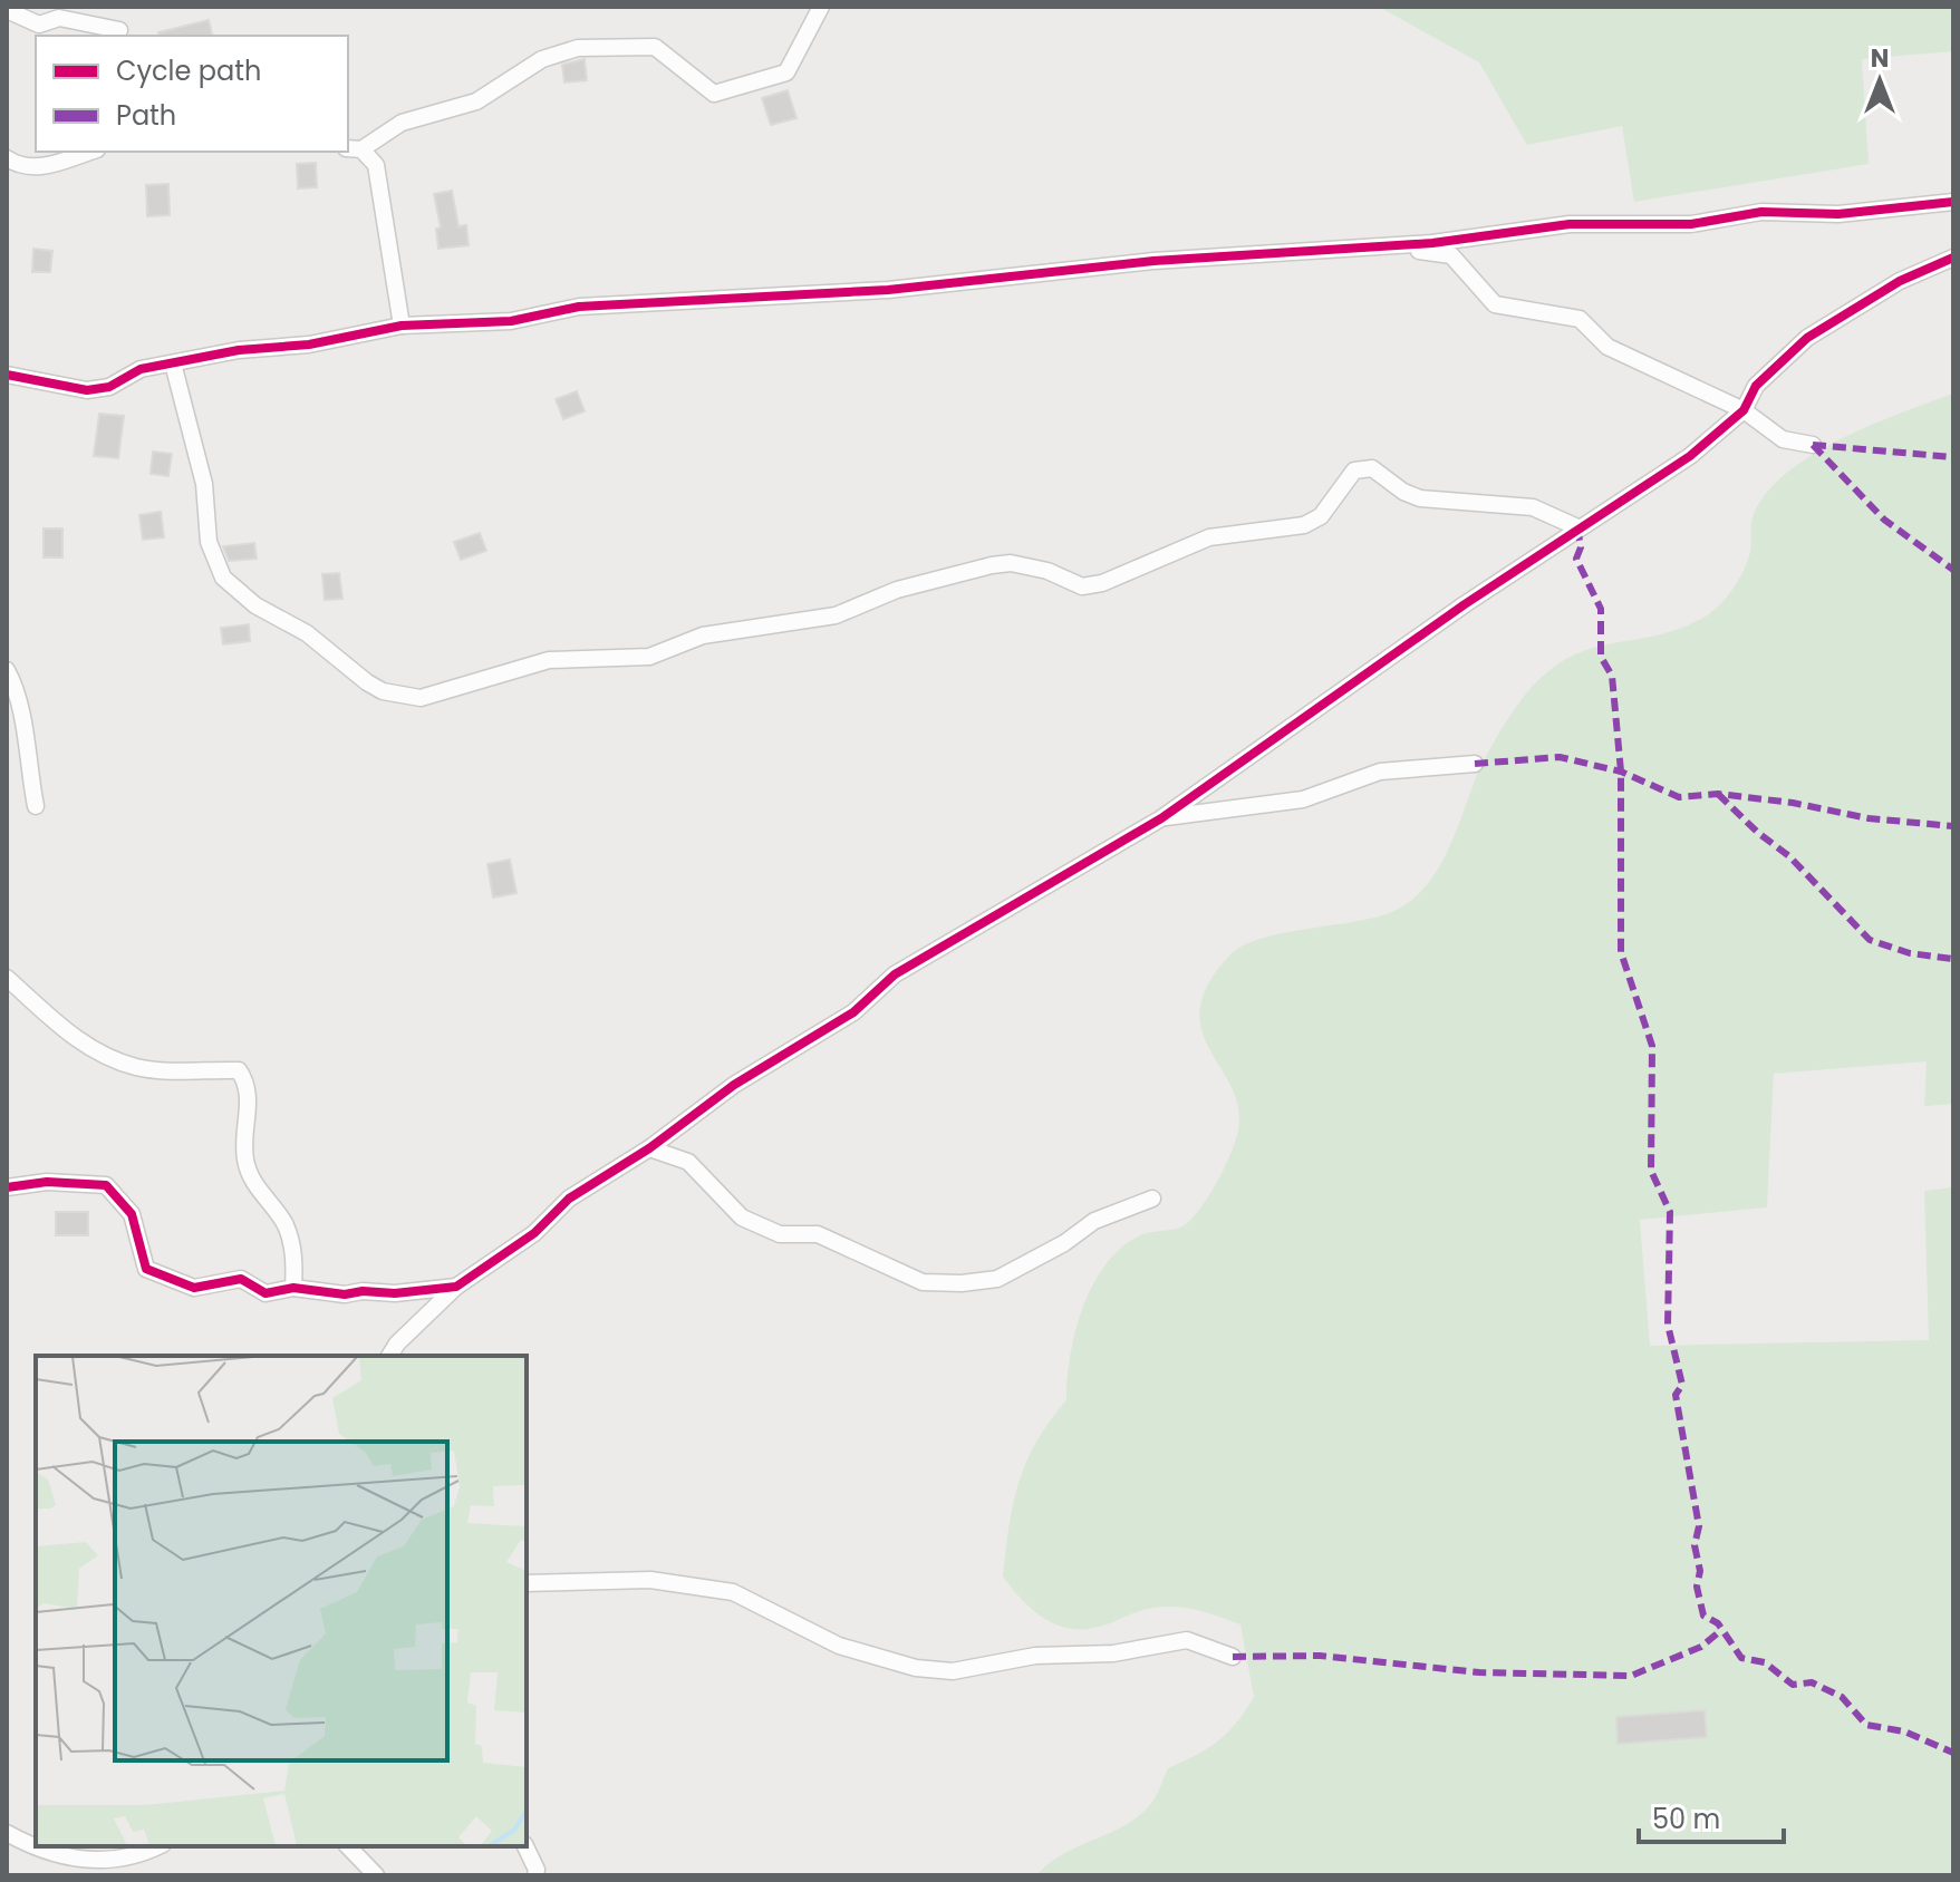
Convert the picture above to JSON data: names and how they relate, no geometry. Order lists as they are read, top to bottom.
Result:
{
  "legend": ["Cycle path", "Path"],
  "scale_bar": "50 m",
  "north": "top"
}
